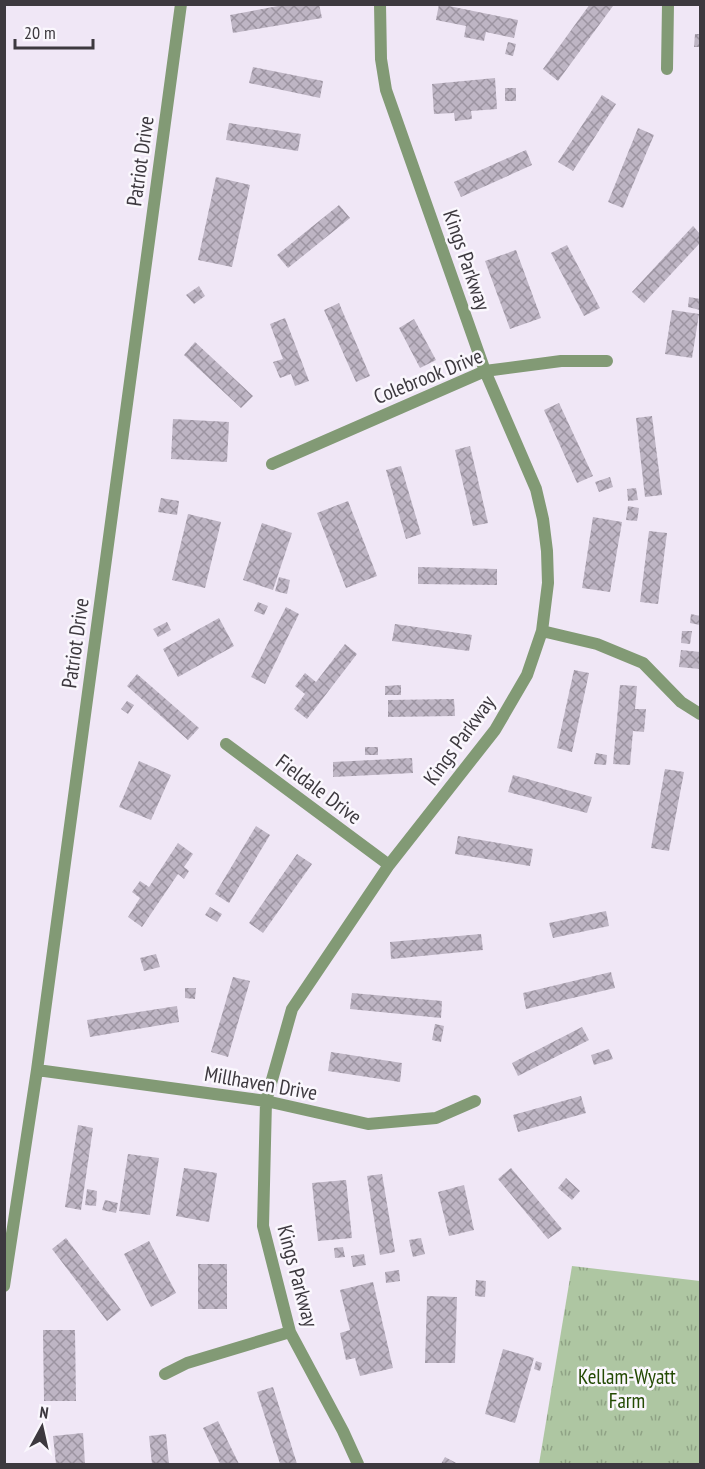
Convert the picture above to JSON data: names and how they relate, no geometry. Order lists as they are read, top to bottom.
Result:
{
  "streets": {
    "street": [
      "Patriot Drive",
      "Kings Parkway",
      "Colebrook Drive",
      "Fieldale Drive",
      "Millhaven Drive"
    ]
  },
  "crossings": [
    ["Patriot Drive", "Millhaven Drive"],
    ["Kings Parkway", "Colebrook Drive"],
    ["Kings Parkway", "Fieldale Drive"],
    ["Kings Parkway", "Millhaven Drive"]
  ],
  "parks": ["Kellam-Wyatt Farm"],
  "scale_bar": "20 m",
  "north": "top"
}
